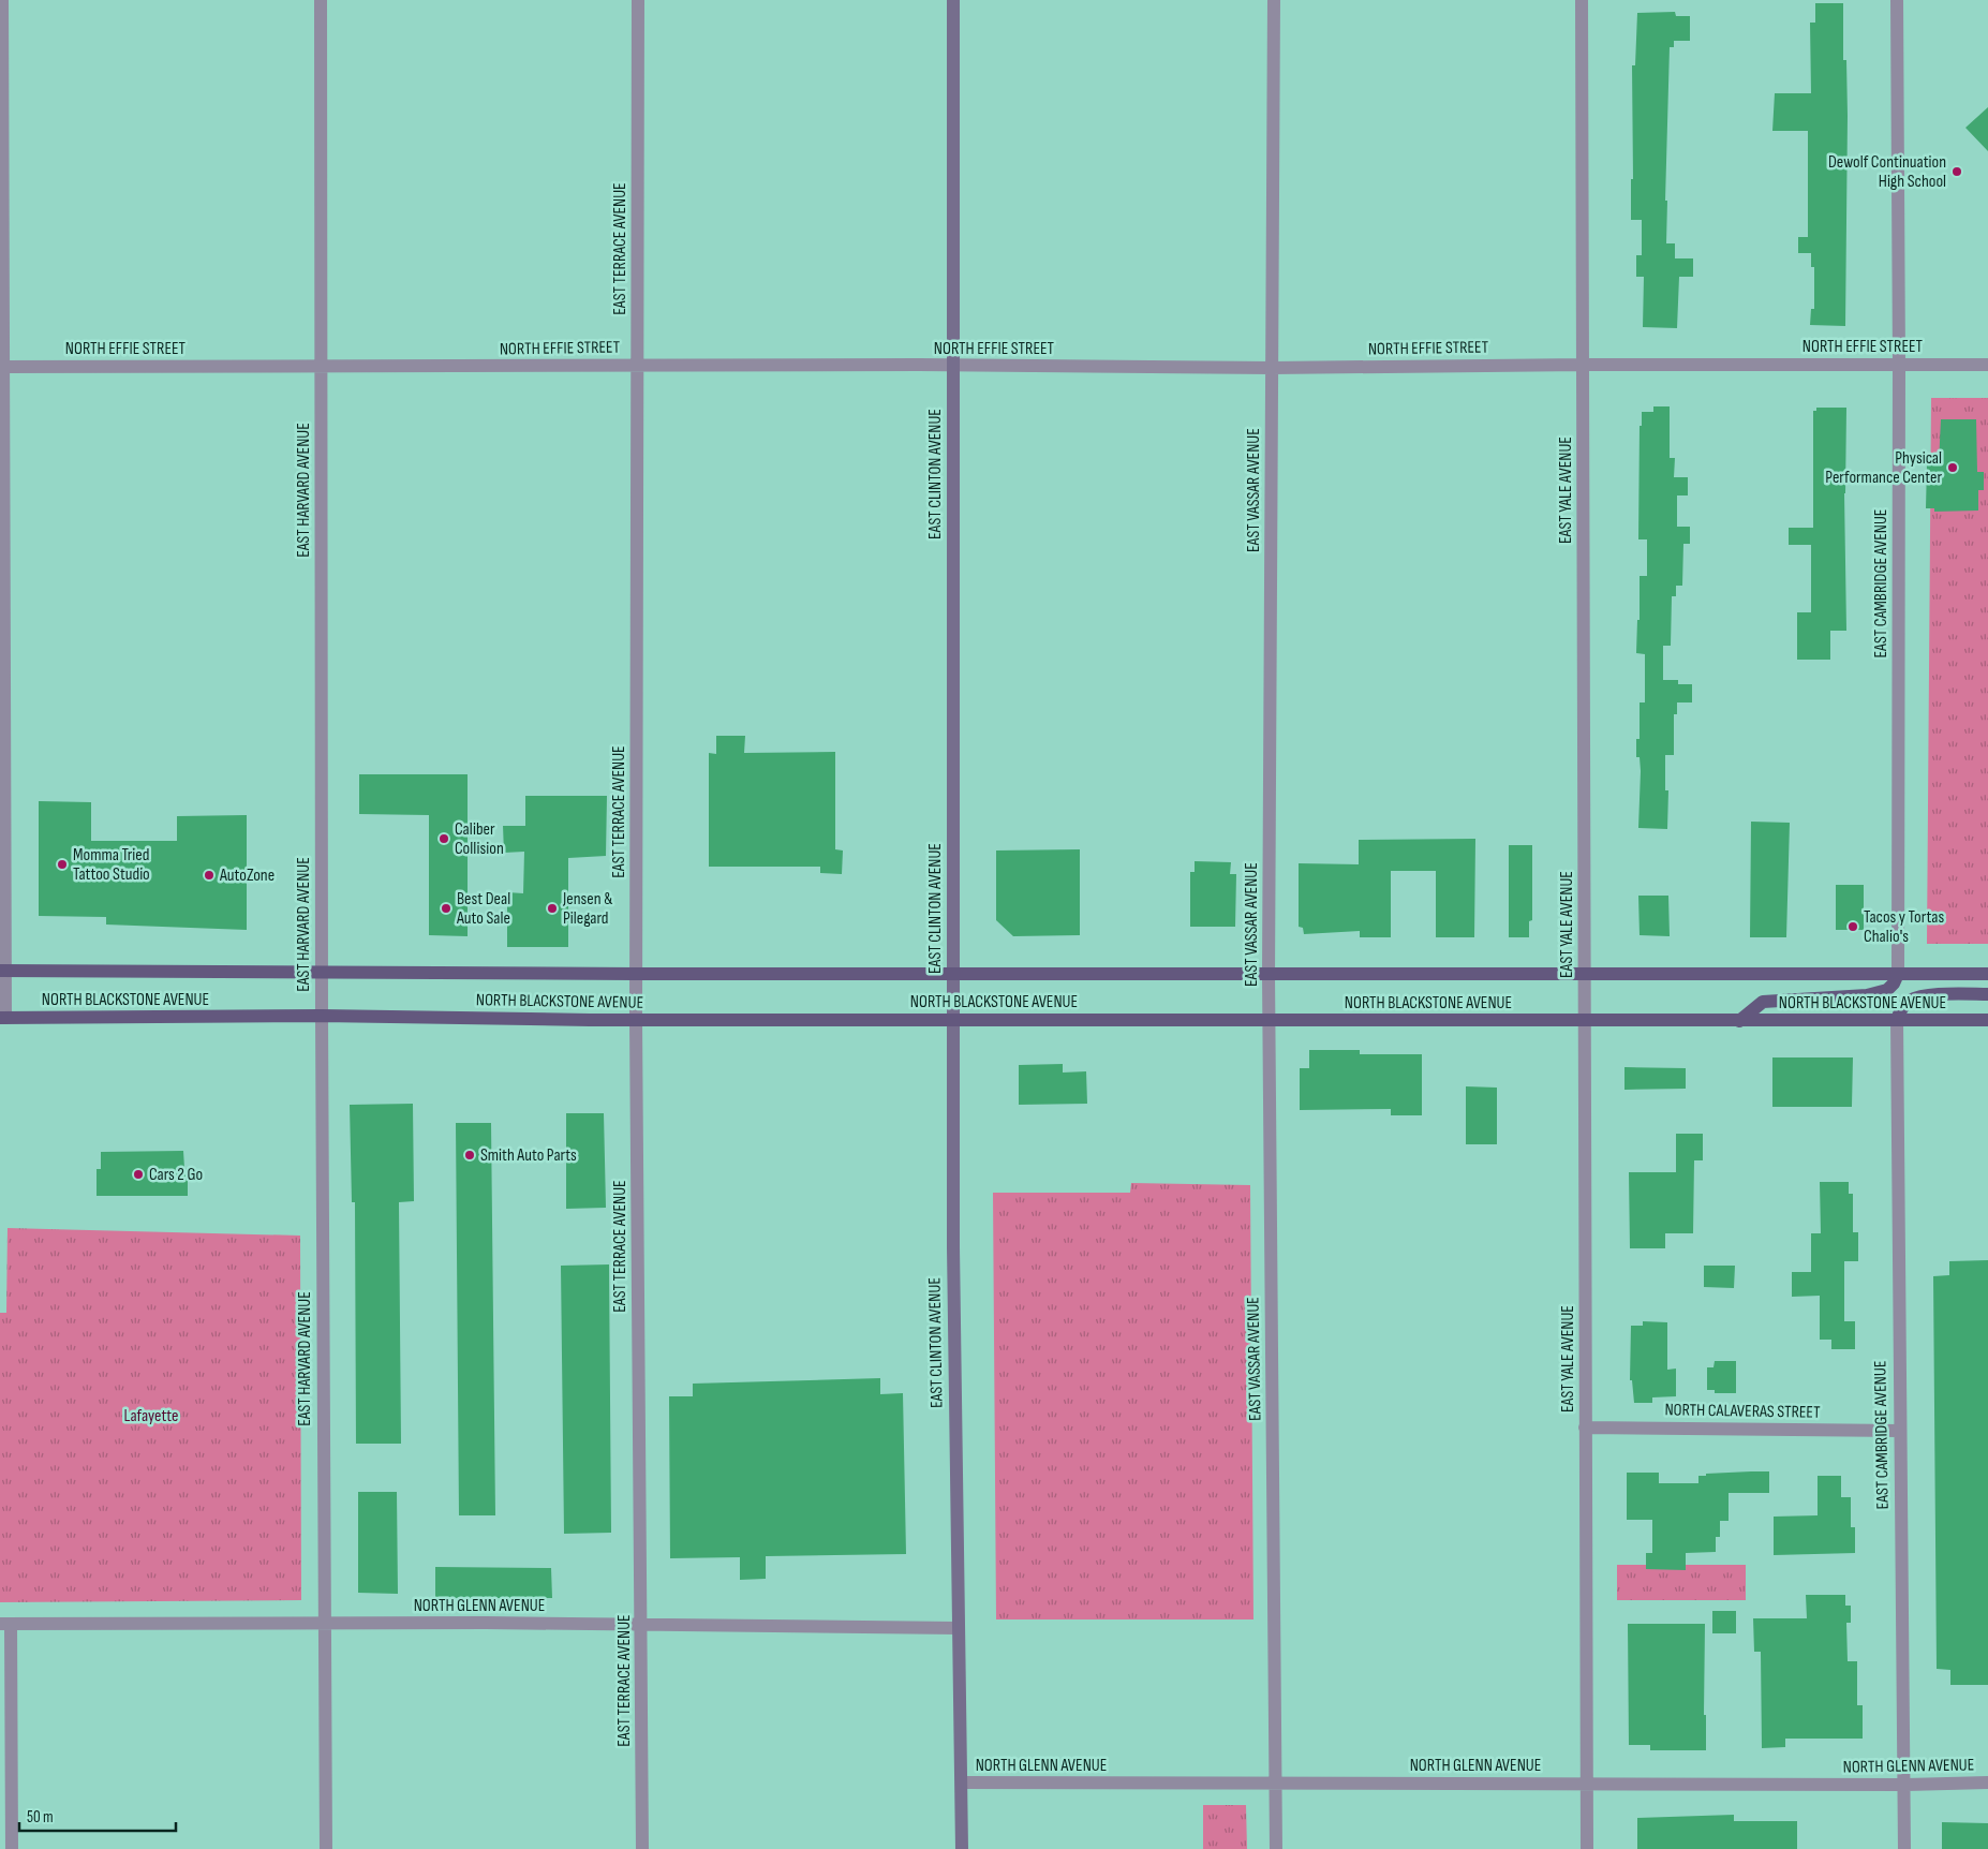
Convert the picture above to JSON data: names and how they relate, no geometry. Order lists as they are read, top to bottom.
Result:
{
  "streets": {
    "main road": ["EAST CLINTON AVENUE", "NORTH BLACKSTONE AVENUE"],
    "street": [
      "EAST TERRACE AVENUE",
      "NORTH EFFIE STREET",
      "EAST HARVARD AVENUE",
      "EAST VASSAR AVENUE",
      "EAST YALE AVENUE",
      "EAST CAMBRIDGE AVENUE",
      "NORTH CALAVERAS STREET",
      "NORTH GLENN AVENUE"
    ]
  },
  "crossings": [
    ["EAST TERRACE AVENUE", "NORTH EFFIE STREET"],
    ["EAST TERRACE AVENUE", "NORTH BLACKSTONE AVENUE"],
    ["EAST TERRACE AVENUE", "NORTH GLENN AVENUE"],
    ["NORTH EFFIE STREET", "EAST CLINTON AVENUE"],
    ["NORTH EFFIE STREET", "EAST HARVARD AVENUE"],
    ["NORTH EFFIE STREET", "EAST VASSAR AVENUE"],
    ["NORTH EFFIE STREET", "EAST YALE AVENUE"],
    ["NORTH EFFIE STREET", "EAST CAMBRIDGE AVENUE"],
    ["EAST CLINTON AVENUE", "NORTH BLACKSTONE AVENUE"],
    ["EAST CLINTON AVENUE", "NORTH GLENN AVENUE"],
    ["EAST HARVARD AVENUE", "NORTH BLACKSTONE AVENUE"],
    ["EAST HARVARD AVENUE", "NORTH GLENN AVENUE"],
    ["EAST VASSAR AVENUE", "NORTH BLACKSTONE AVENUE"],
    ["EAST VASSAR AVENUE", "NORTH GLENN AVENUE"],
    ["EAST YALE AVENUE", "NORTH BLACKSTONE AVENUE"],
    ["EAST YALE AVENUE", "NORTH CALAVERAS STREET"],
    ["EAST YALE AVENUE", "NORTH GLENN AVENUE"],
    ["EAST CAMBRIDGE AVENUE", "NORTH BLACKSTONE AVENUE"],
    ["EAST CAMBRIDGE AVENUE", "NORTH CALAVERAS STREET"],
    ["EAST CAMBRIDGE AVENUE", "NORTH GLENN AVENUE"]
  ],
  "parks": ["Lafayette"],
  "places": [
    "Dewolf Continuation High School",
    "Physical Performance Center",
    "Caliber Collision",
    "Momma Tried Tattoo Studio",
    "AutoZone",
    "Best Deal Auto Sale",
    "Jensen & Pilegard",
    "Tacos y Tortas Chalio's",
    "Smith Auto Parts",
    "Cars 2 Go"
  ],
  "scale_bar": "50 m"
}
